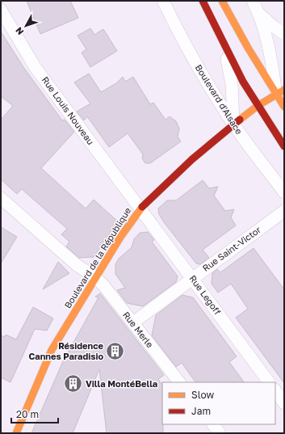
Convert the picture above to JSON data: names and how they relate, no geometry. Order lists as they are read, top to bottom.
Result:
{
  "streets": {
    "main road": ["Boulevard de la République"],
    "street": [
      "Boulevard d'Alsace",
      "Rue Louis Nouveau",
      "Rue Saint-Victor",
      "Rue Legoff",
      "Rue Merle"
    ]
  },
  "crossings": [
    ["Boulevard d'Alsace", "Boulevard de la République"],
    ["Rue Louis Nouveau", "Boulevard de la République"],
    ["Rue Louis Nouveau", "Rue Legoff"],
    ["Rue Saint-Victor", "Rue Legoff"],
    ["Rue Saint-Victor", "Rue Merle"],
    ["Boulevard de la République", "Rue Legoff"],
    ["Boulevard de la République", "Rue Merle"]
  ],
  "places": {
    "building": ["Résidence Cannes Paradisio", "Villa MontéBella"]
  },
  "legend": ["Slow", "Jam"],
  "scale_bar": "20 m",
  "north": "bottom left"
}
